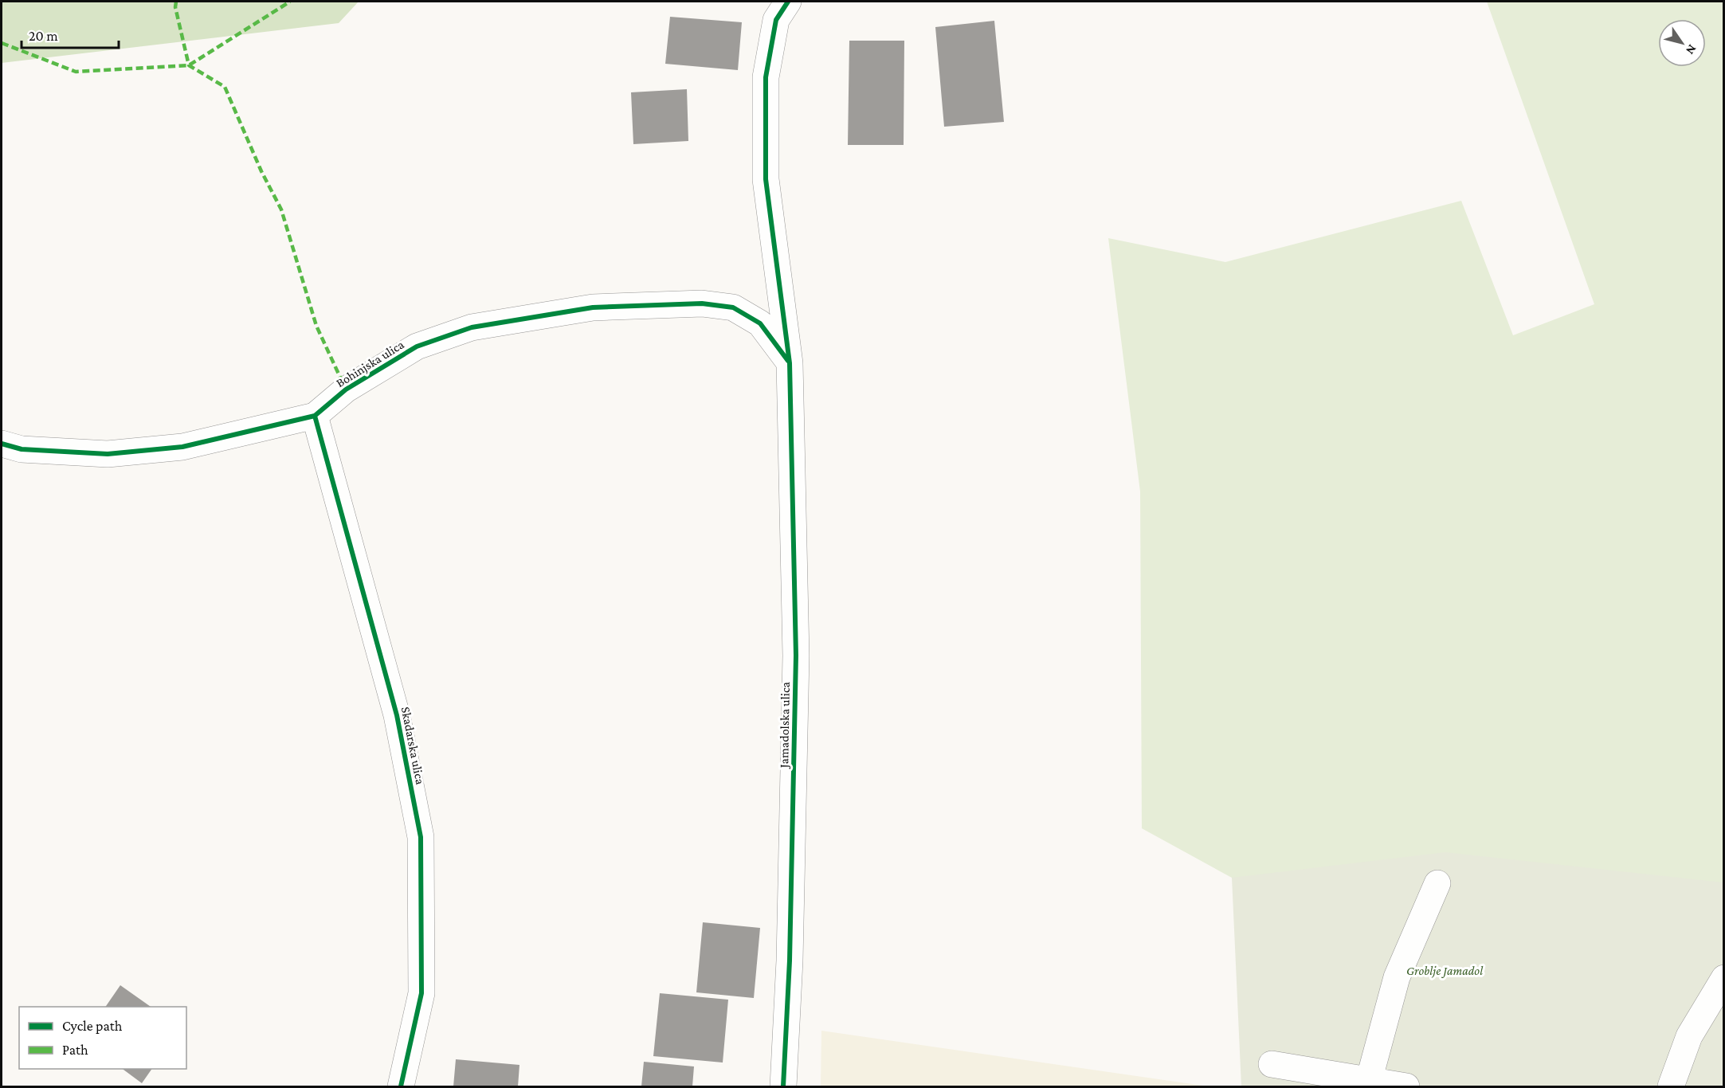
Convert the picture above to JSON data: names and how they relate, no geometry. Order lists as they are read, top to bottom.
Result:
{
  "streets": {
    "street": ["Bohinjska ulica", "Jamadolska ulica", "Skadarska ulica"]
  },
  "crossings": [
    ["Bohinjska ulica", "Jamadolska ulica"],
    ["Bohinjska ulica", "Skadarska ulica"]
  ],
  "parks": ["Groblje Jamadol"],
  "legend": ["Cycle path", "Path"],
  "scale_bar": "20 m",
  "north": "bottom right"
}
